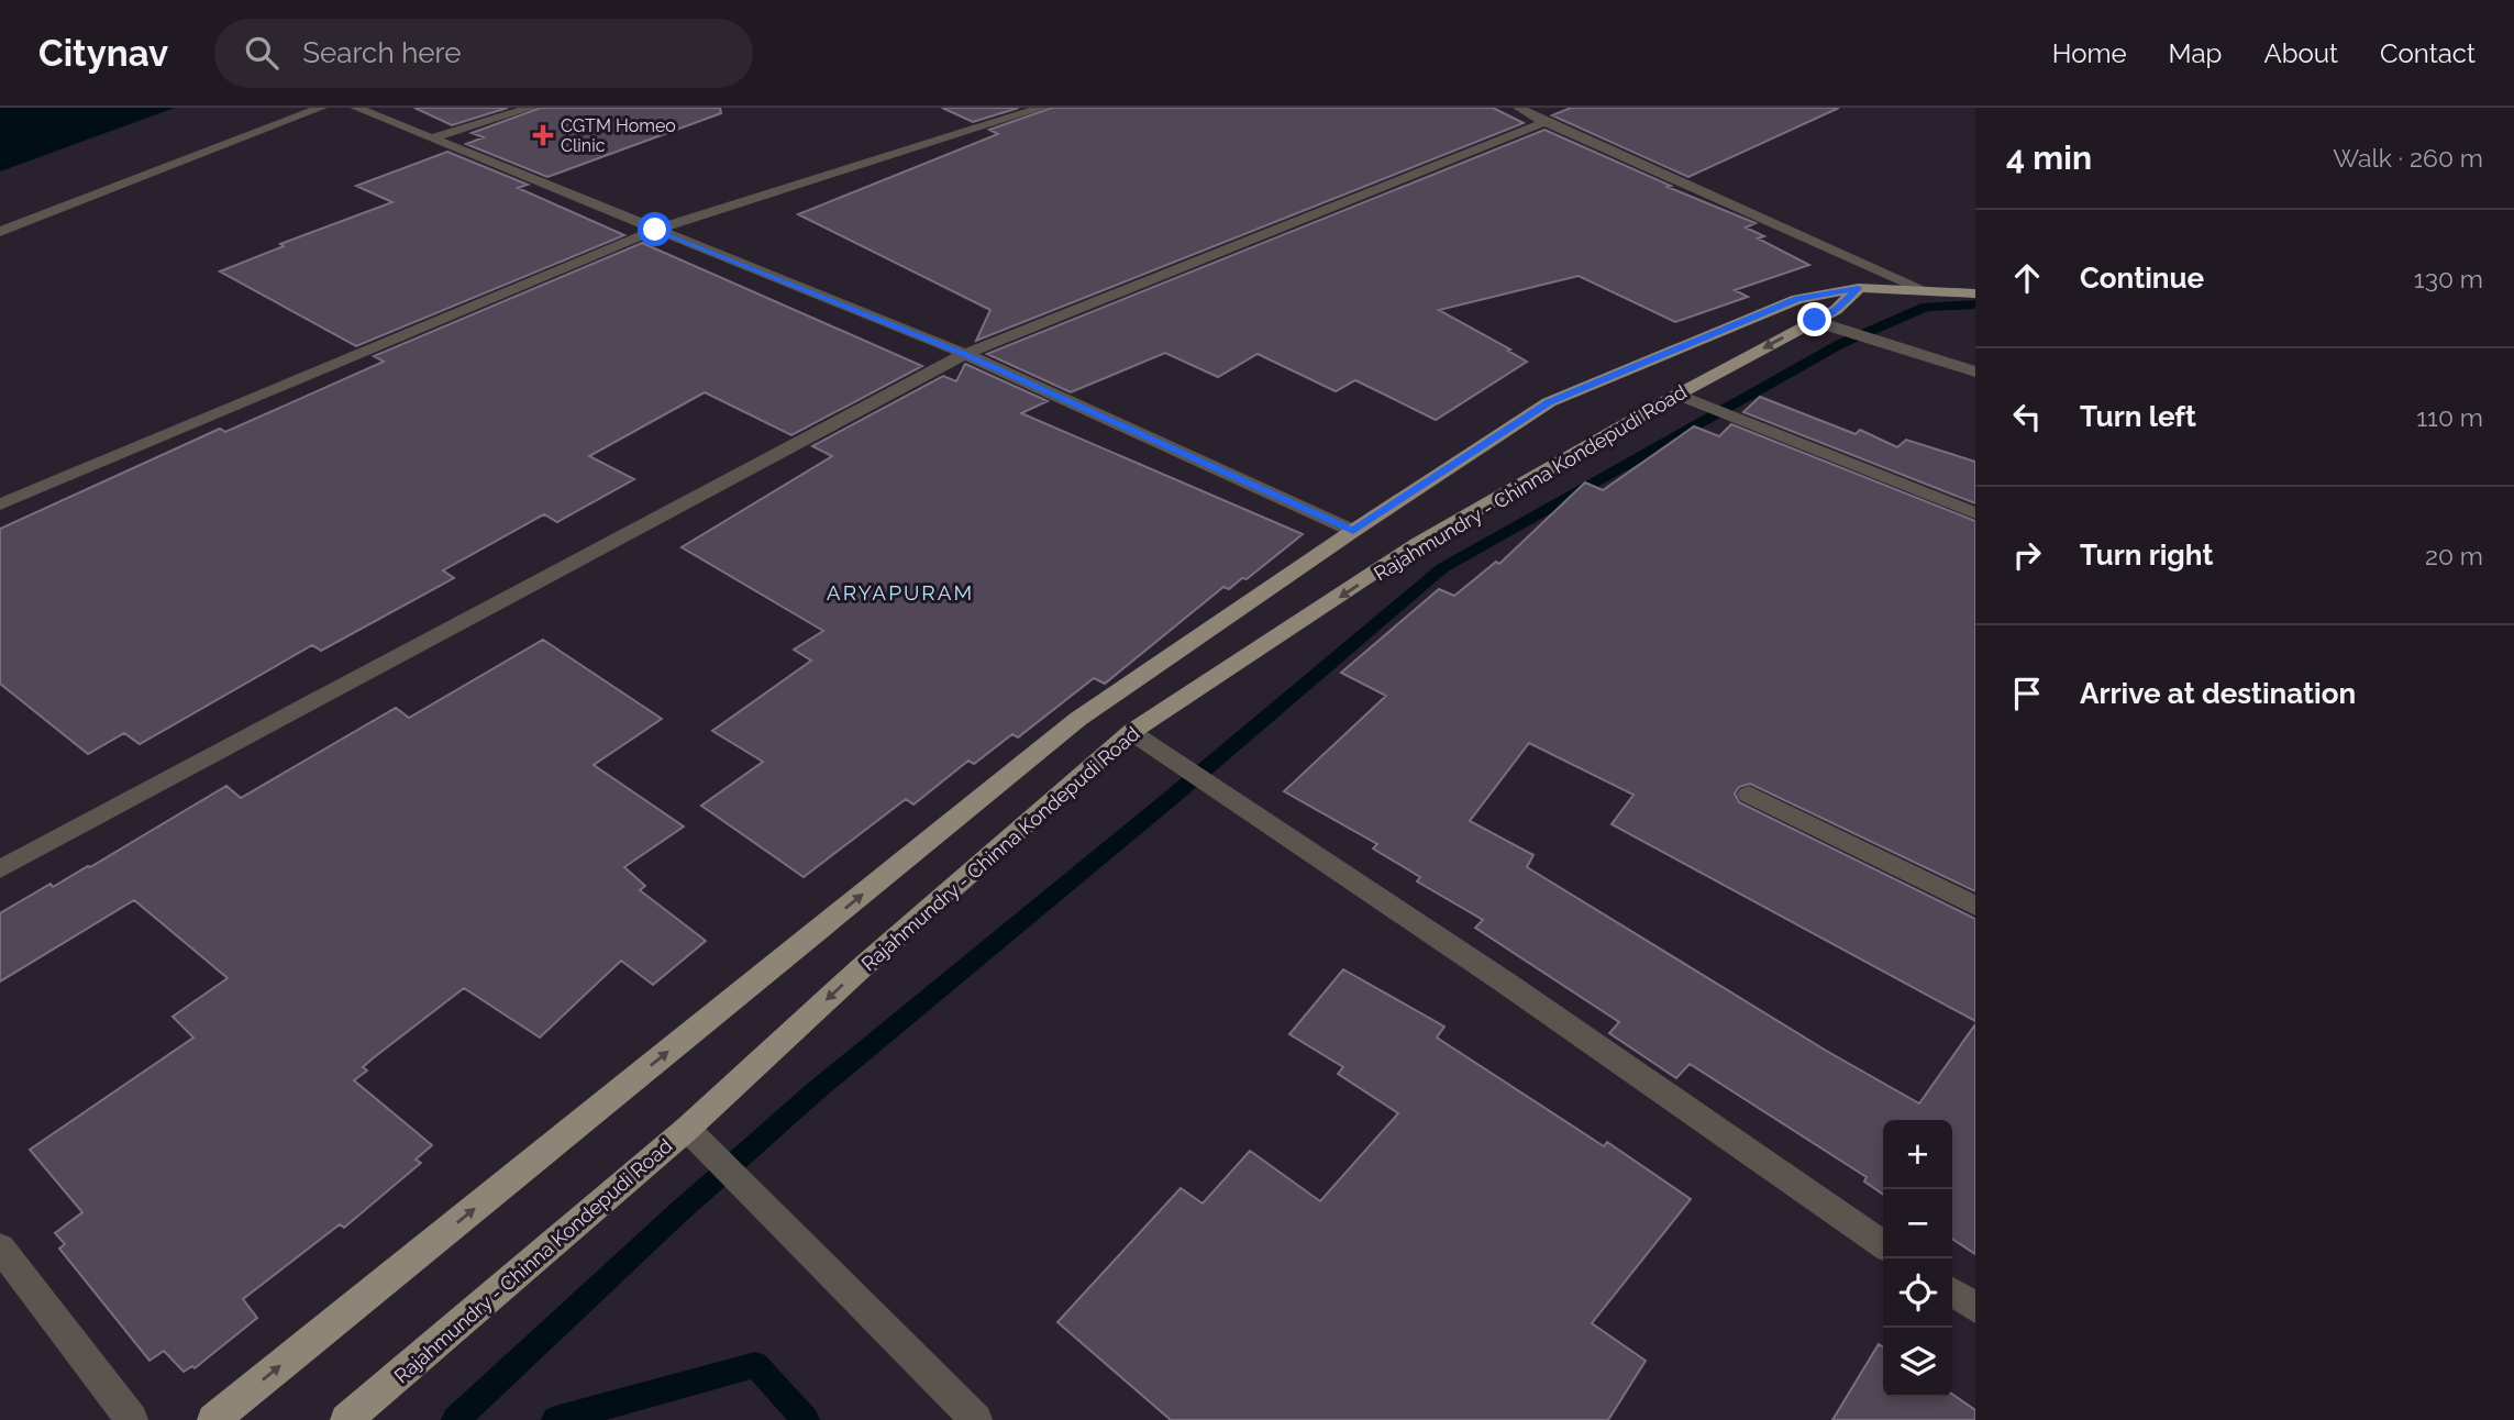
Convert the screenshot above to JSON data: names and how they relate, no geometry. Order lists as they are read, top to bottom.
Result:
{
  "streets": {
    "main road": ["Rajahmundry - Chinna Kondepudi Road"]
  },
  "districts": ["ARYAPURAM"],
  "places": {
    "health": ["CGTM Homeo Clinic"]
  },
  "page": {
    "header": "Citynav",
    "search": "Search here",
    "nav": [
      "Home",
      "Map",
      "About",
      "Contact"
    ],
    "heading": ["4 min", "Walk · 260 m"],
    "list": [
      ["Continue", "130 m"],
      ["Turn left", "110 m"],
      ["Turn right", "20 m"],
      "Arrive at destination"
    ],
    "map_buttons": ["+", "−"]
  }
}
